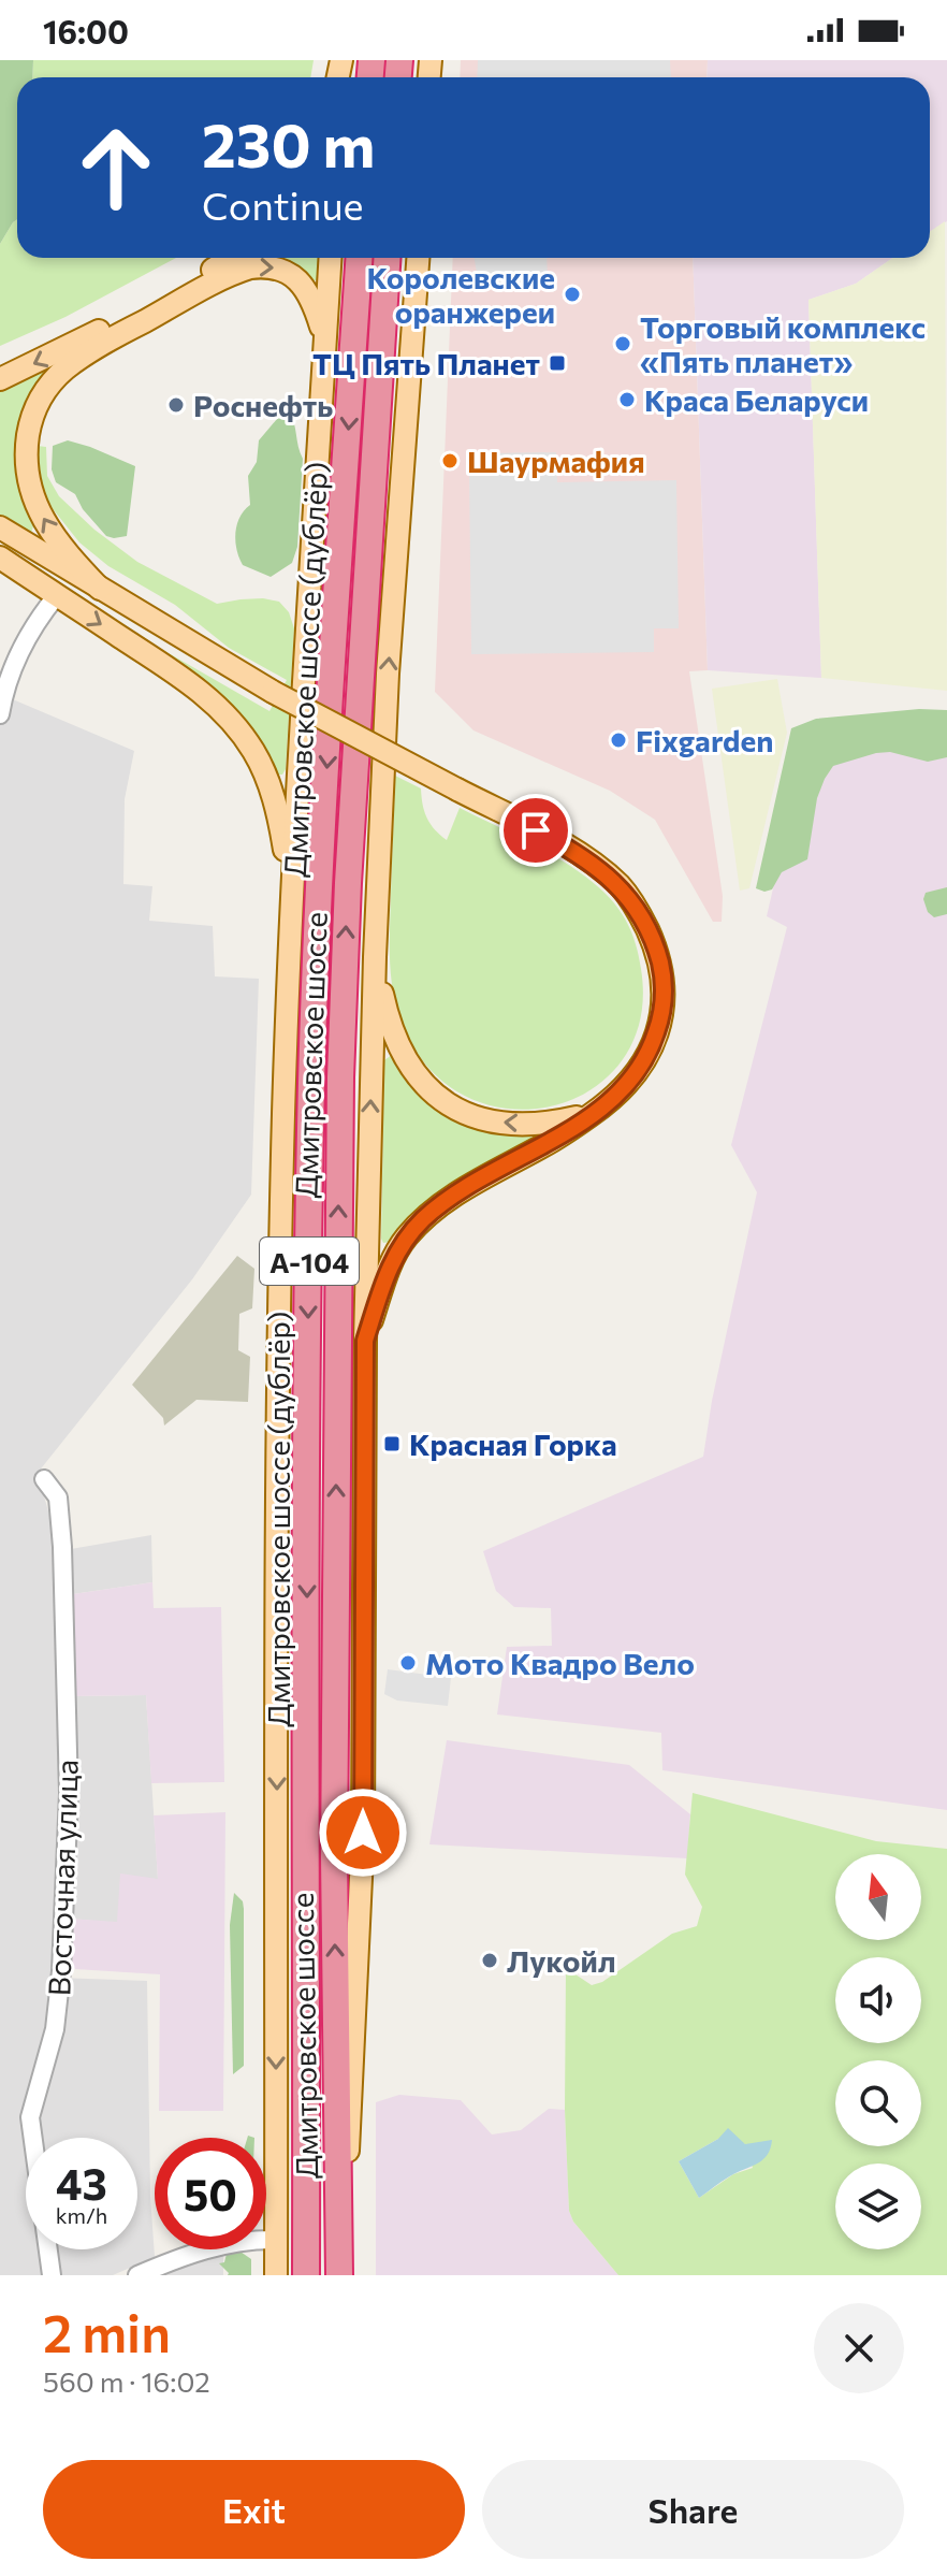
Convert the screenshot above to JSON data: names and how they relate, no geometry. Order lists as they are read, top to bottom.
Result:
{
  "streets": {
    "highway": ["Дмитровское шоссе", "А-104"],
    "main road": ["Дмитровское шоссе (дублёр)"],
    "street": ["Восточная улица"]
  },
  "places": {
    "other": [
      "Королевские оранжереи",
      "Торговый комплекс «Пять планет»",
      "Краса Беларуси",
      "Роснефть",
      "Шаурмафия",
      "Fixgarden",
      "Мото Квадро Вело",
      "Лукойл"
    ],
    "transit": ["ТЦ Пять Планет", "Красная Горка"]
  },
  "north": "top",
  "page": {
    "status": "16:00",
    "turn": ["230 m", "Continue"],
    "speed": "43 km/h",
    "limit": "50",
    "heading": ["2 min", "560 m · 16:02"],
    "buttons": ["Exit", "Share"]
  }
}
